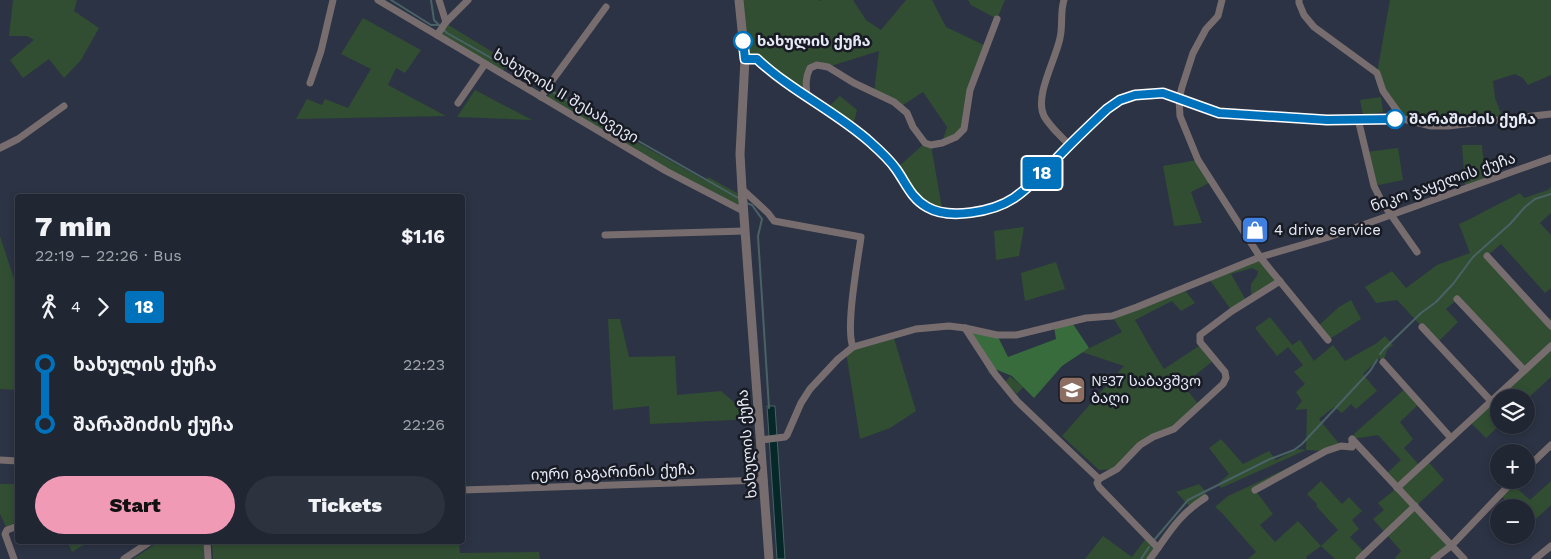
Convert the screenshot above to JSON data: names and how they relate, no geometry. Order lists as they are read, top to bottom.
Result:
{
  "streets": {
    "street": [
      "ხახულის II შესახვევი",
      "ნიკო ჯაყელის ქუჩა",
      "ხახულის ქუჩა",
      "იური გაგარინის ქუჩა"
    ]
  },
  "crossings": [
    ["ხახულის II შესახვევი", "ხახულის ქუჩა"],
    ["ნიკო ჯაყელის ქუჩა", "ხახულის ქუჩა"],
    ["ხახულის ქუჩა", "იური გაგარინის ქუჩა"]
  ],
  "places": {
    "other": ["ხახულის ქუჩა", "შარაშიძის ქუჩა"],
    "shop": ["4 drive service"],
    "school or university": ["№37 საბავშვო ბაღი"]
  },
  "lines": ["bus line 18"],
  "page": {
    "on_map": "18",
    "heading": ["7 min", "22:19 – 22:26 · Bus", "$1.16"],
    "legs": ["4", "18"],
    "list": [
      {
        "name": "ხახულის ქუჩა",
        "value": "22:23"
      },
      {
        "name": "შარაშიძის ქუჩა",
        "value": "22:26"
      }
    ],
    "map_buttons": ["+", "−"],
    "buttons": ["Start", "Tickets"]
  }
}
